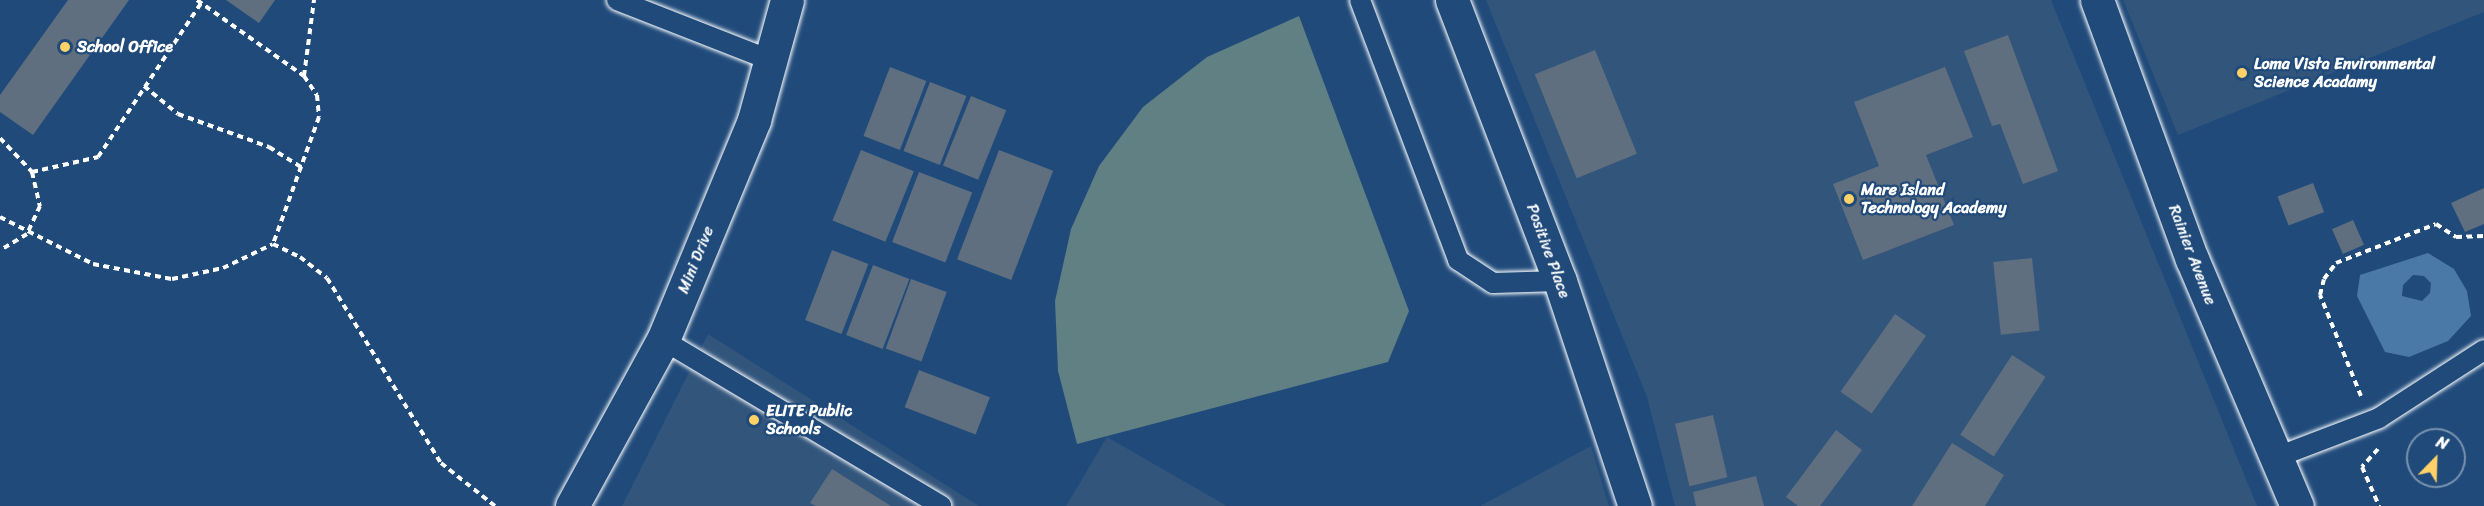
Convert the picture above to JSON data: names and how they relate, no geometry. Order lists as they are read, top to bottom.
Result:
{
  "streets": {
    "street": ["Positive Place", "Rainier Avenue", "Mini Drive"]
  },
  "places": [
    "School Office",
    "Loma Vista Environmental Science Acadamy",
    "Mare Island Technology Academy",
    "ELITE Public Schools"
  ],
  "north": "top right"
}
